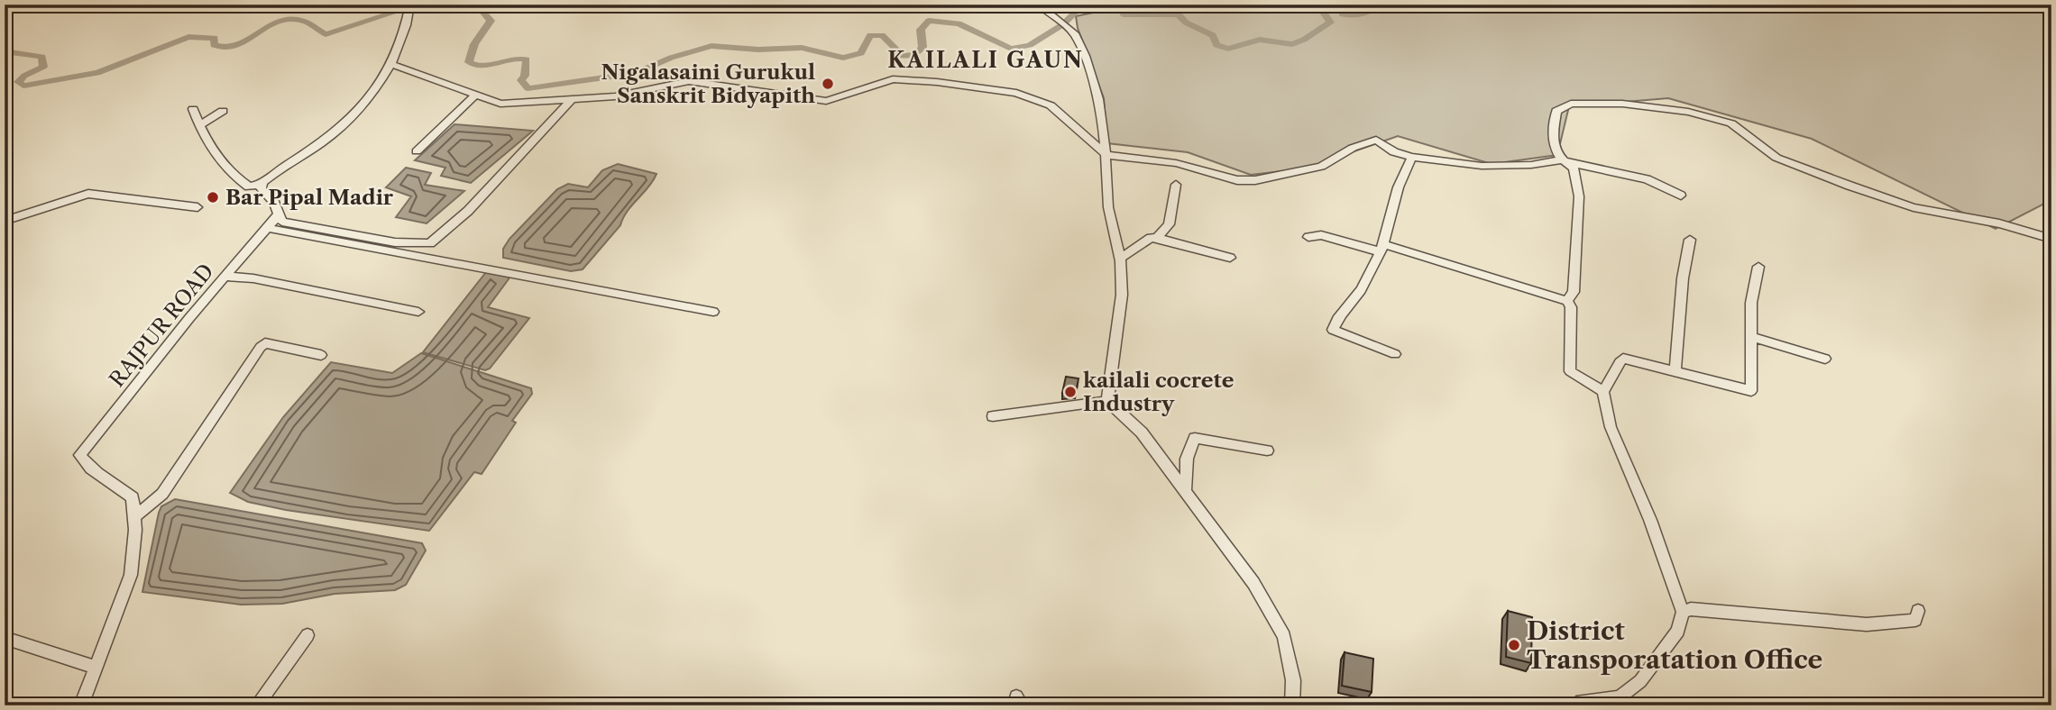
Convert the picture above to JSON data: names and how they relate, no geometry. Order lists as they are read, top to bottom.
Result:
{
  "streets": {
    "street": ["RAJPUR ROAD"]
  },
  "districts": ["KAILALI GAUN"],
  "places": [
    "Nigalasaini Gurukul Sanskrit Bidyapith",
    "Bar Pipal Madir",
    "kailali cocrete Industry",
    "District Transporatation Office"
  ]
}
